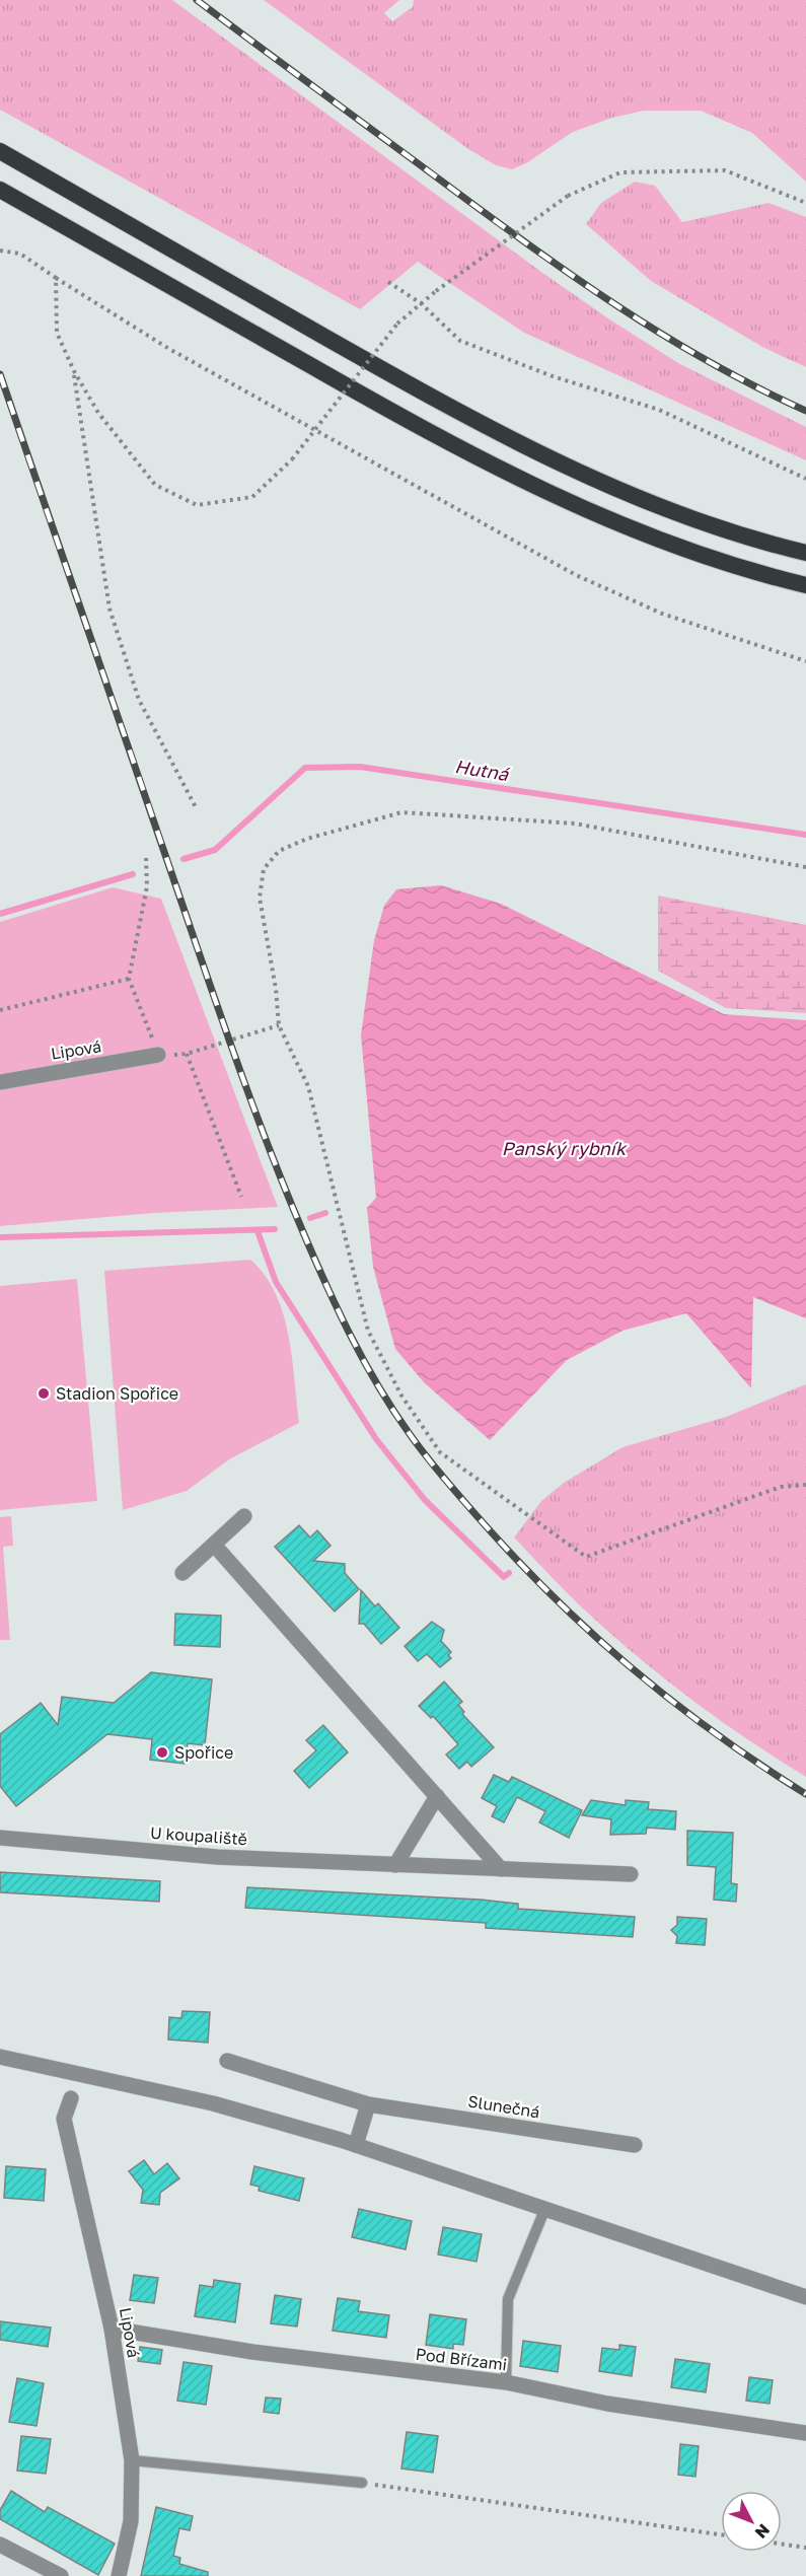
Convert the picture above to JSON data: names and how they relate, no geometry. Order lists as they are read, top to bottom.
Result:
{
  "streets": {
    "street": [
      "Lipová",
      "U koupaliště",
      "Slunečná",
      "Pod Břízami"
    ]
  },
  "crossings": [
    ["Lipová", "Pod Břízami"]
  ],
  "water": ["Hutná", "Panský rybník"],
  "places": ["Stadion Spořice", "Spořice"],
  "north": "bottom right"
}
